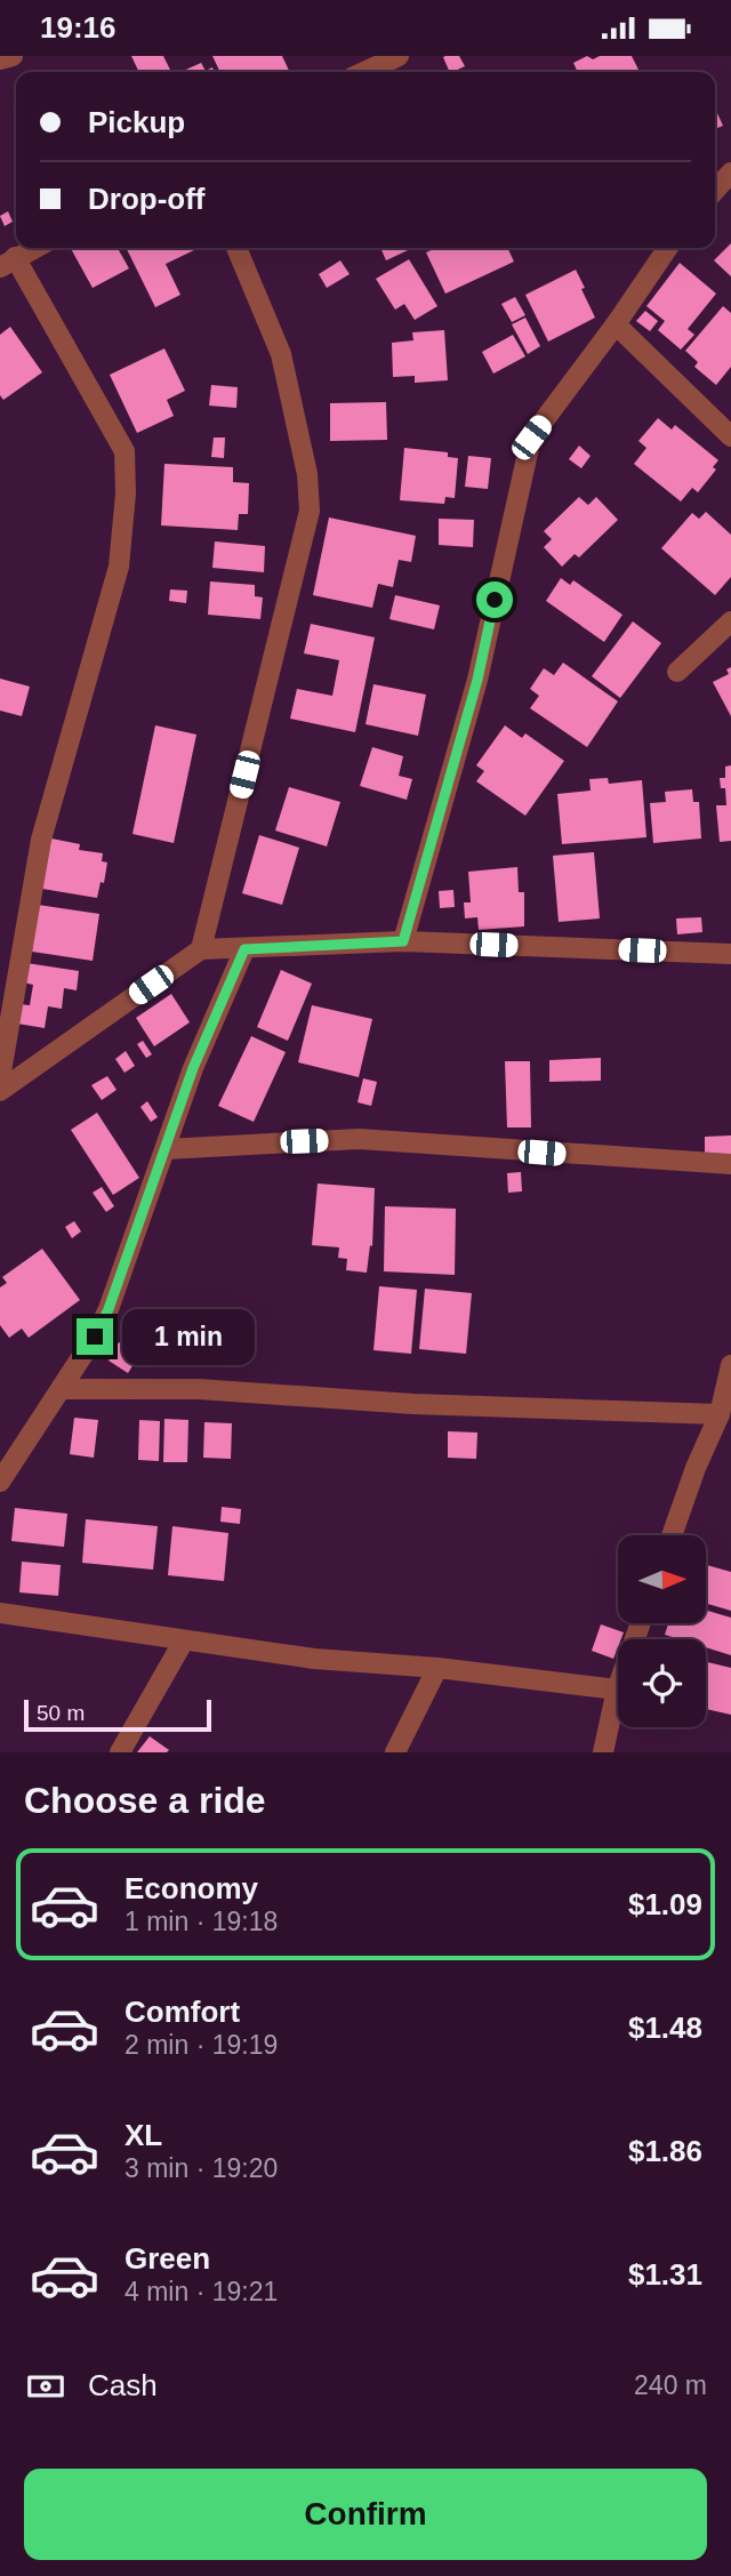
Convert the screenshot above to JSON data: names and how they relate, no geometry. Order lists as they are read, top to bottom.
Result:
{
  "scale_bar": "50 m",
  "north": "right",
  "page": {
    "status": "19:16",
    "banner": ["Pickup", "Drop-off"],
    "bubble": "1 min",
    "scale": "50 m",
    "heading": "Choose a ride",
    "list": [
      {
        "name": "Economy",
        "note": "1 min · 19:18",
        "value": "$1.09"
      },
      {
        "name": "Comfort",
        "note": "2 min · 19:19",
        "value": "$1.48"
      },
      {
        "name": "XL",
        "note": "3 min · 19:20",
        "value": "$1.86"
      },
      {
        "name": "Green",
        "note": "4 min · 19:21",
        "value": "$1.31"
      }
    ],
    "pay": ["Cash", "240 m"],
    "buttons": "Confirm"
  }
}
